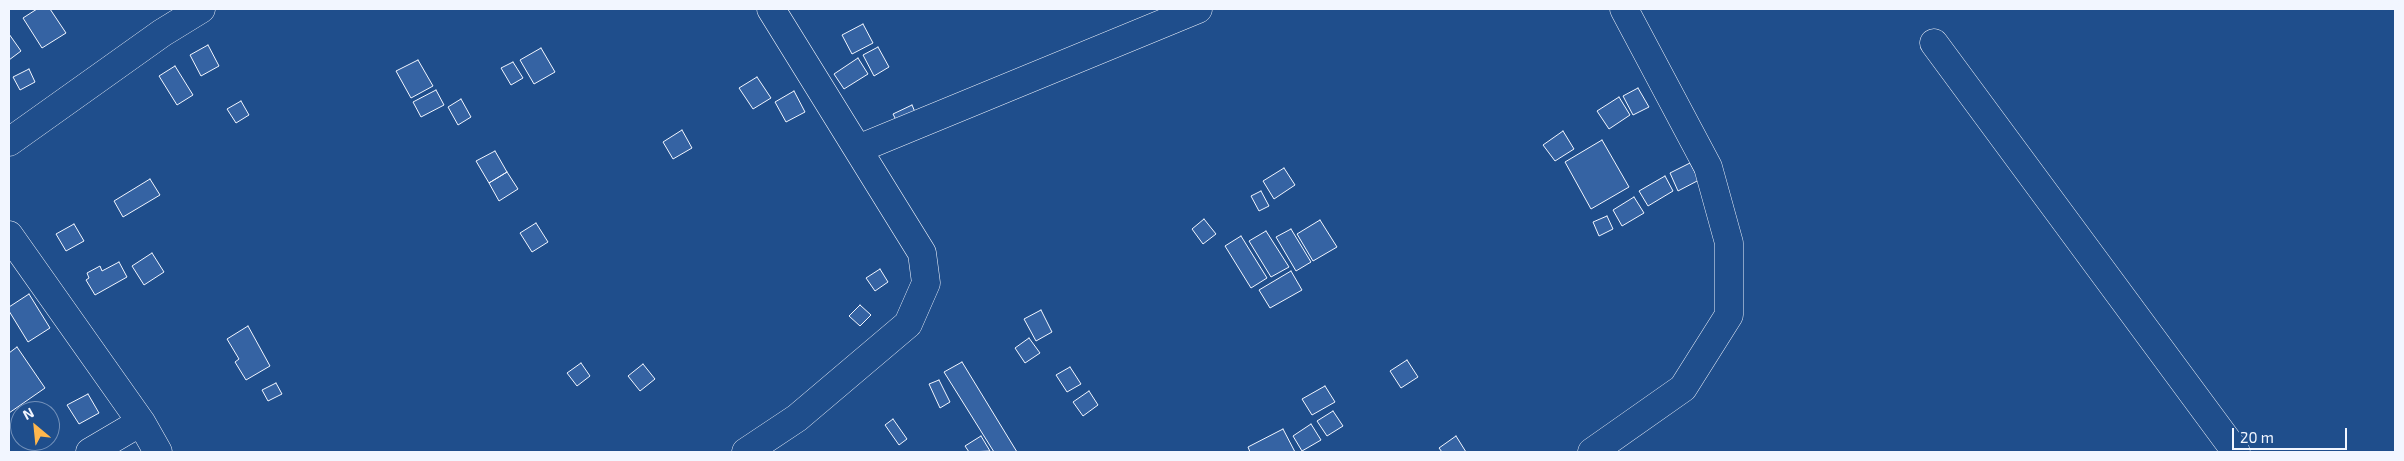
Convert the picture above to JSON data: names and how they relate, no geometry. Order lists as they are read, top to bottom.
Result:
{
  "scale_bar": "20 m",
  "north": "top left"
}
